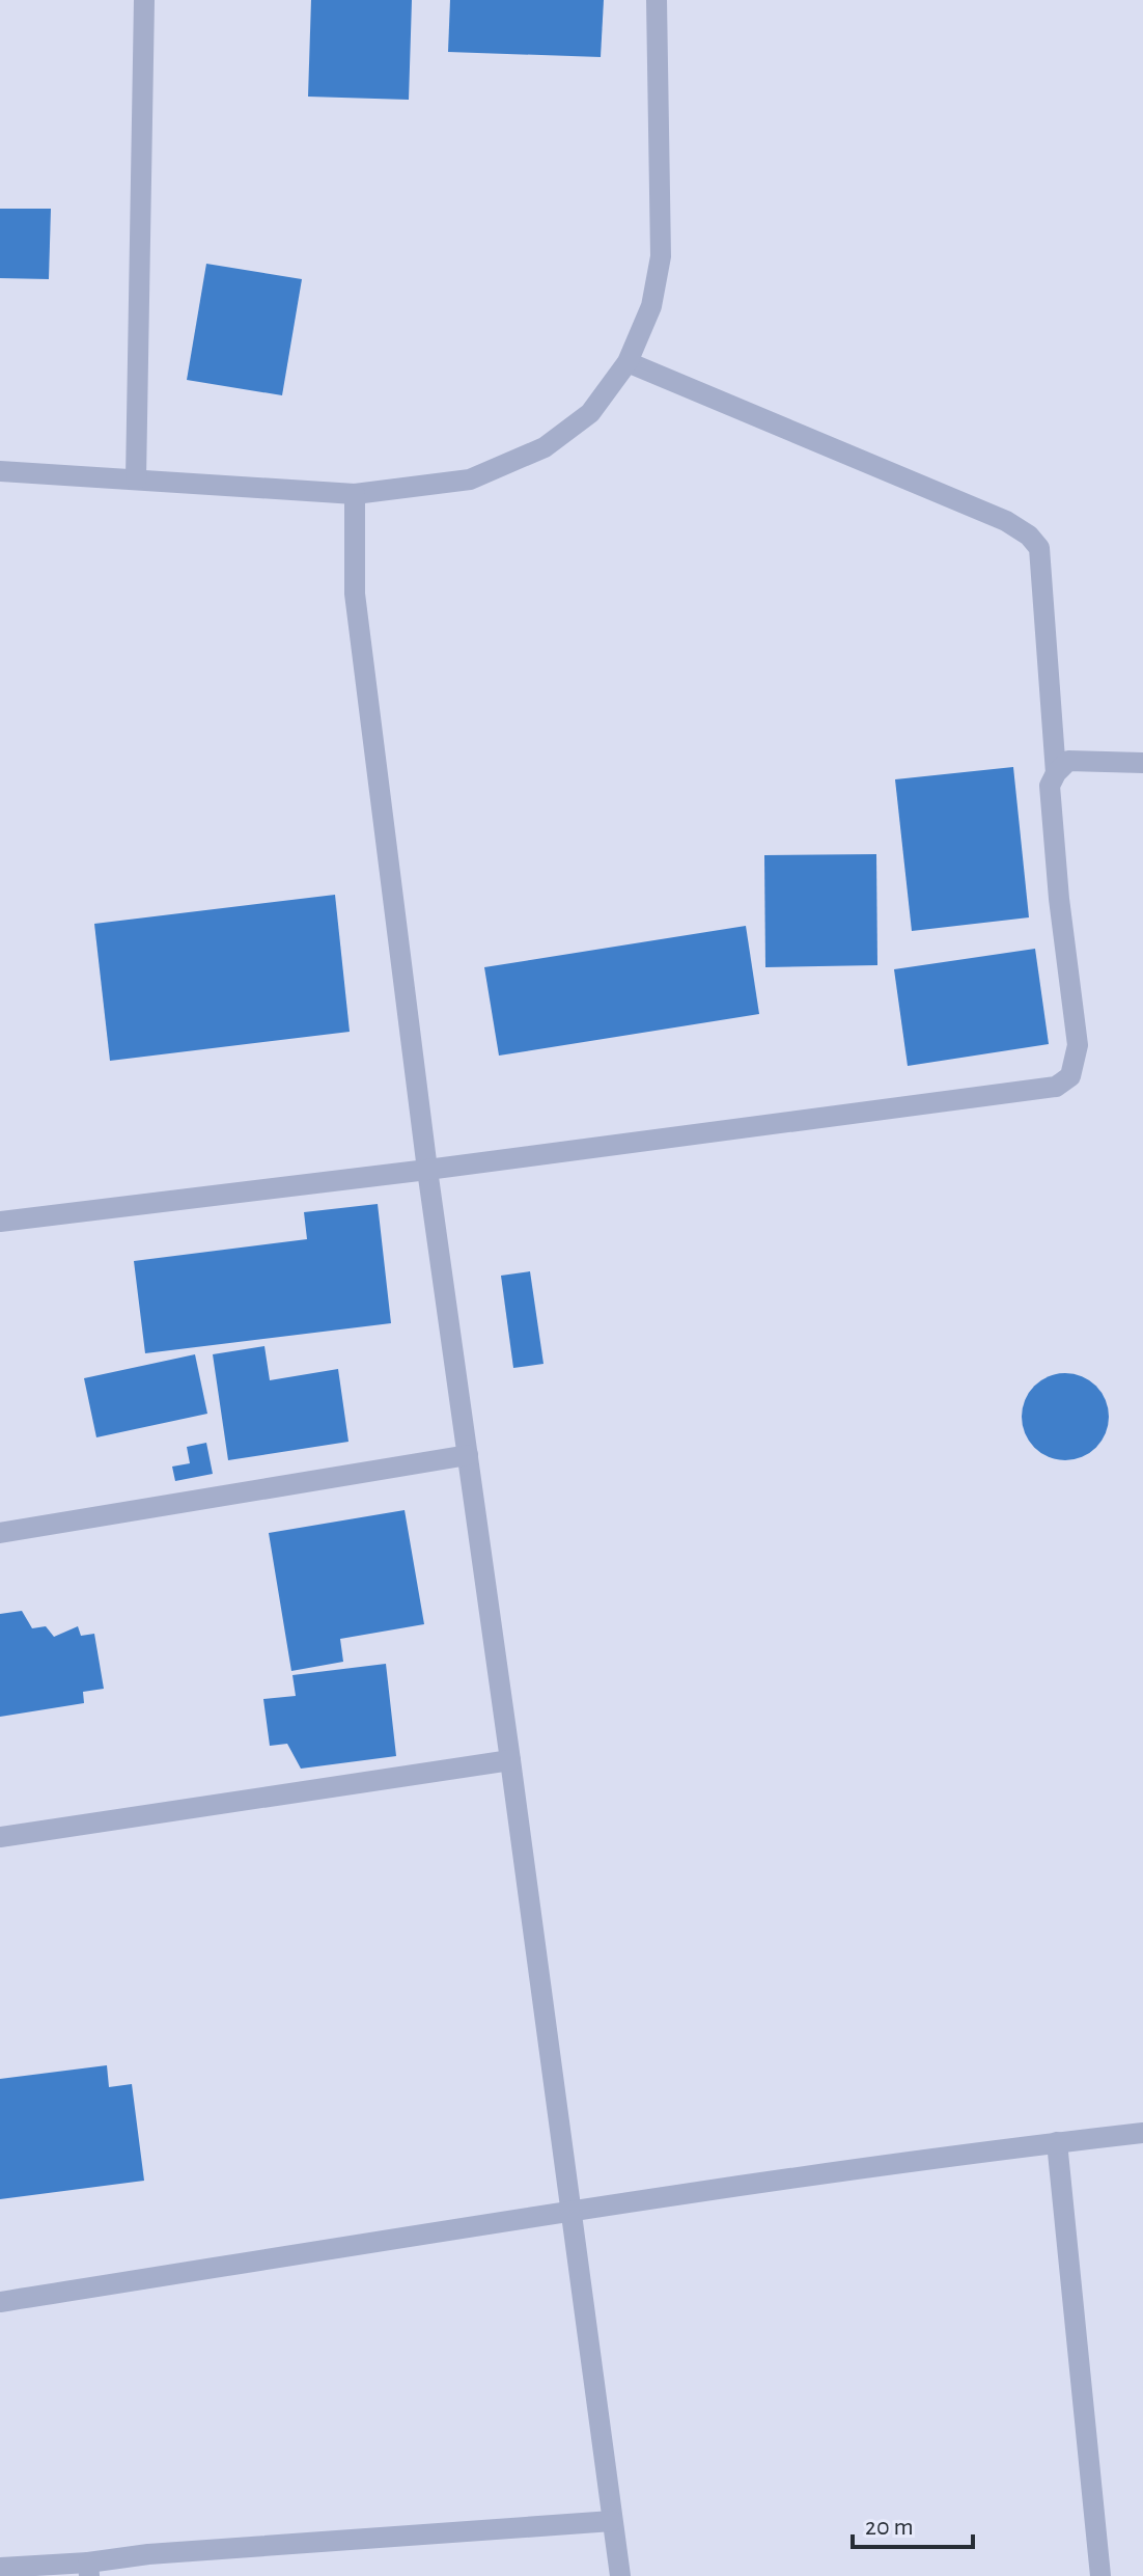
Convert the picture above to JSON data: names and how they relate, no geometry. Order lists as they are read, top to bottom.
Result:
{
  "scale_bar": "20 m"
}
